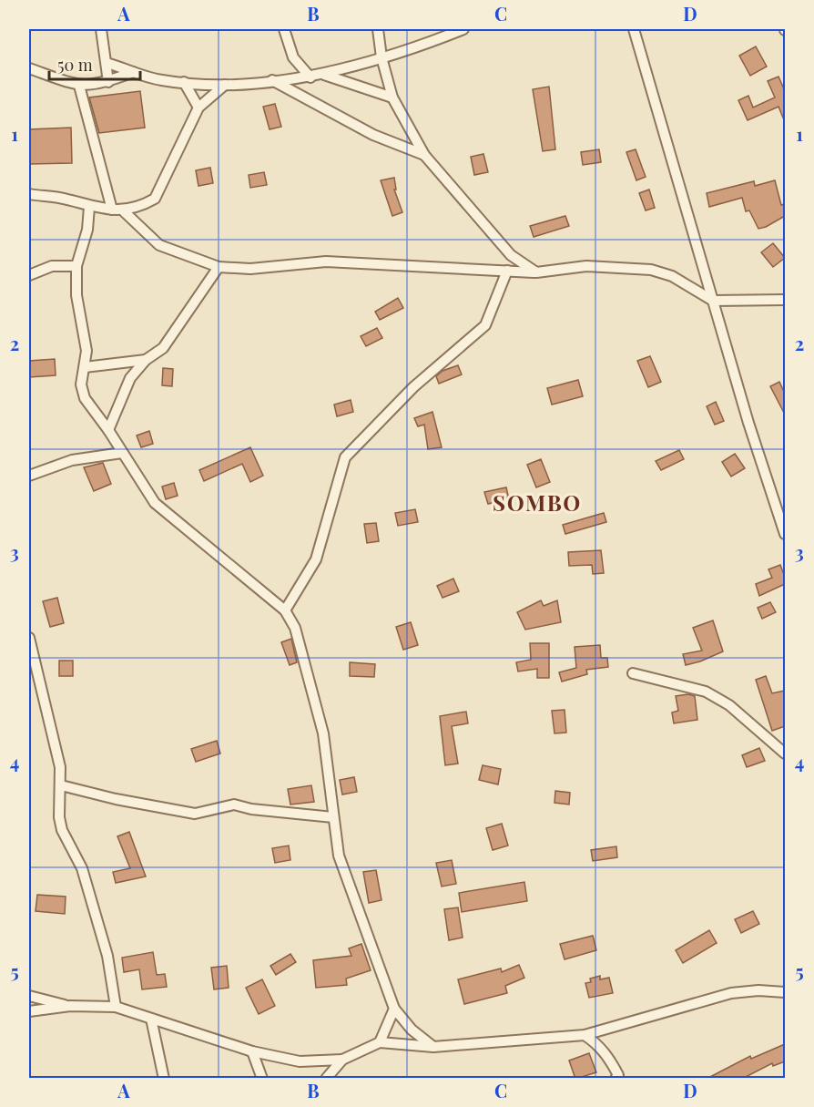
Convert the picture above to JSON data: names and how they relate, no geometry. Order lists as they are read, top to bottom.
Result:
{
  "districts": ["SOMBO"],
  "scale_bar": "50 m",
  "grid": {
    "columns": [
      "A",
      "B",
      "C",
      "D"
    ],
    "rows": [
      "1",
      "2",
      "3",
      "4",
      "5"
    ]
  }
}
